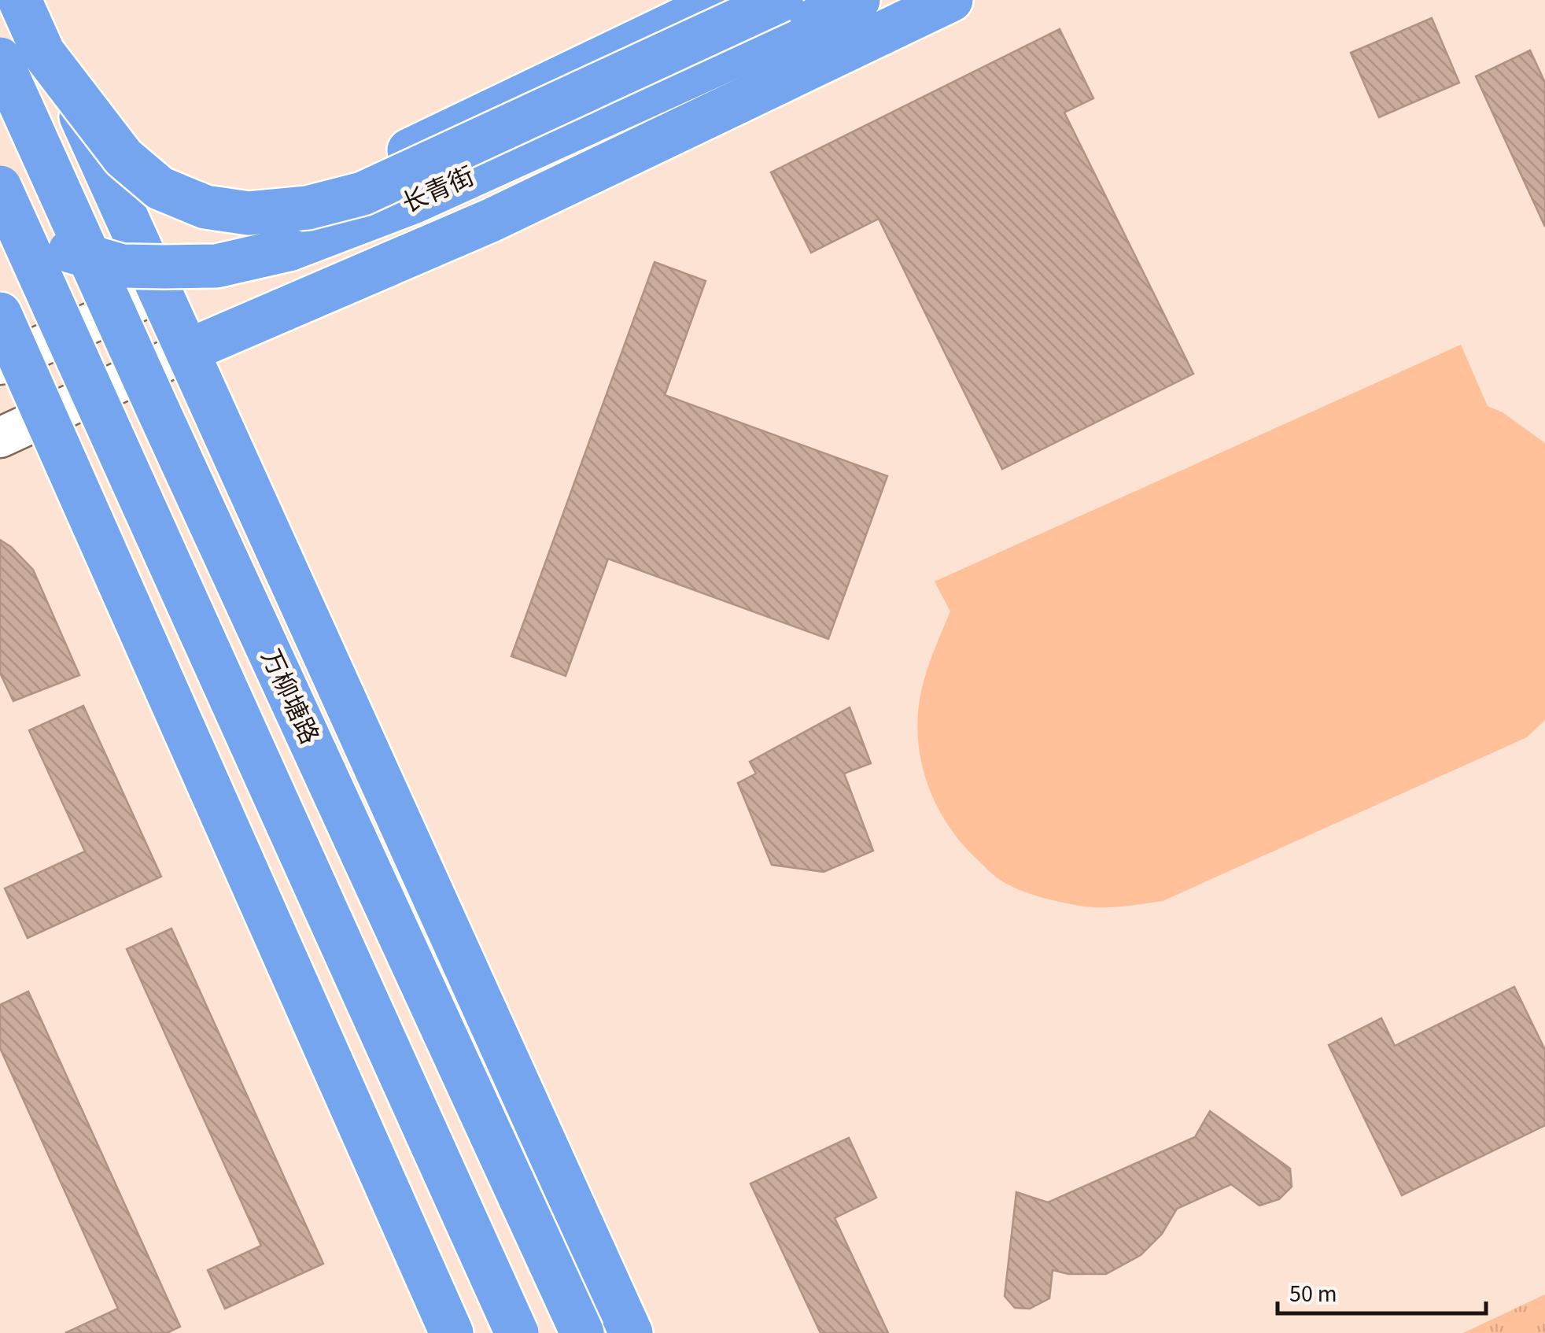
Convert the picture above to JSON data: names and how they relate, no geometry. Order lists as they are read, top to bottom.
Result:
{
  "streets": {
    "highway": ["长青街", "万柳塘路"]
  },
  "scale_bar": "50 m"
}
